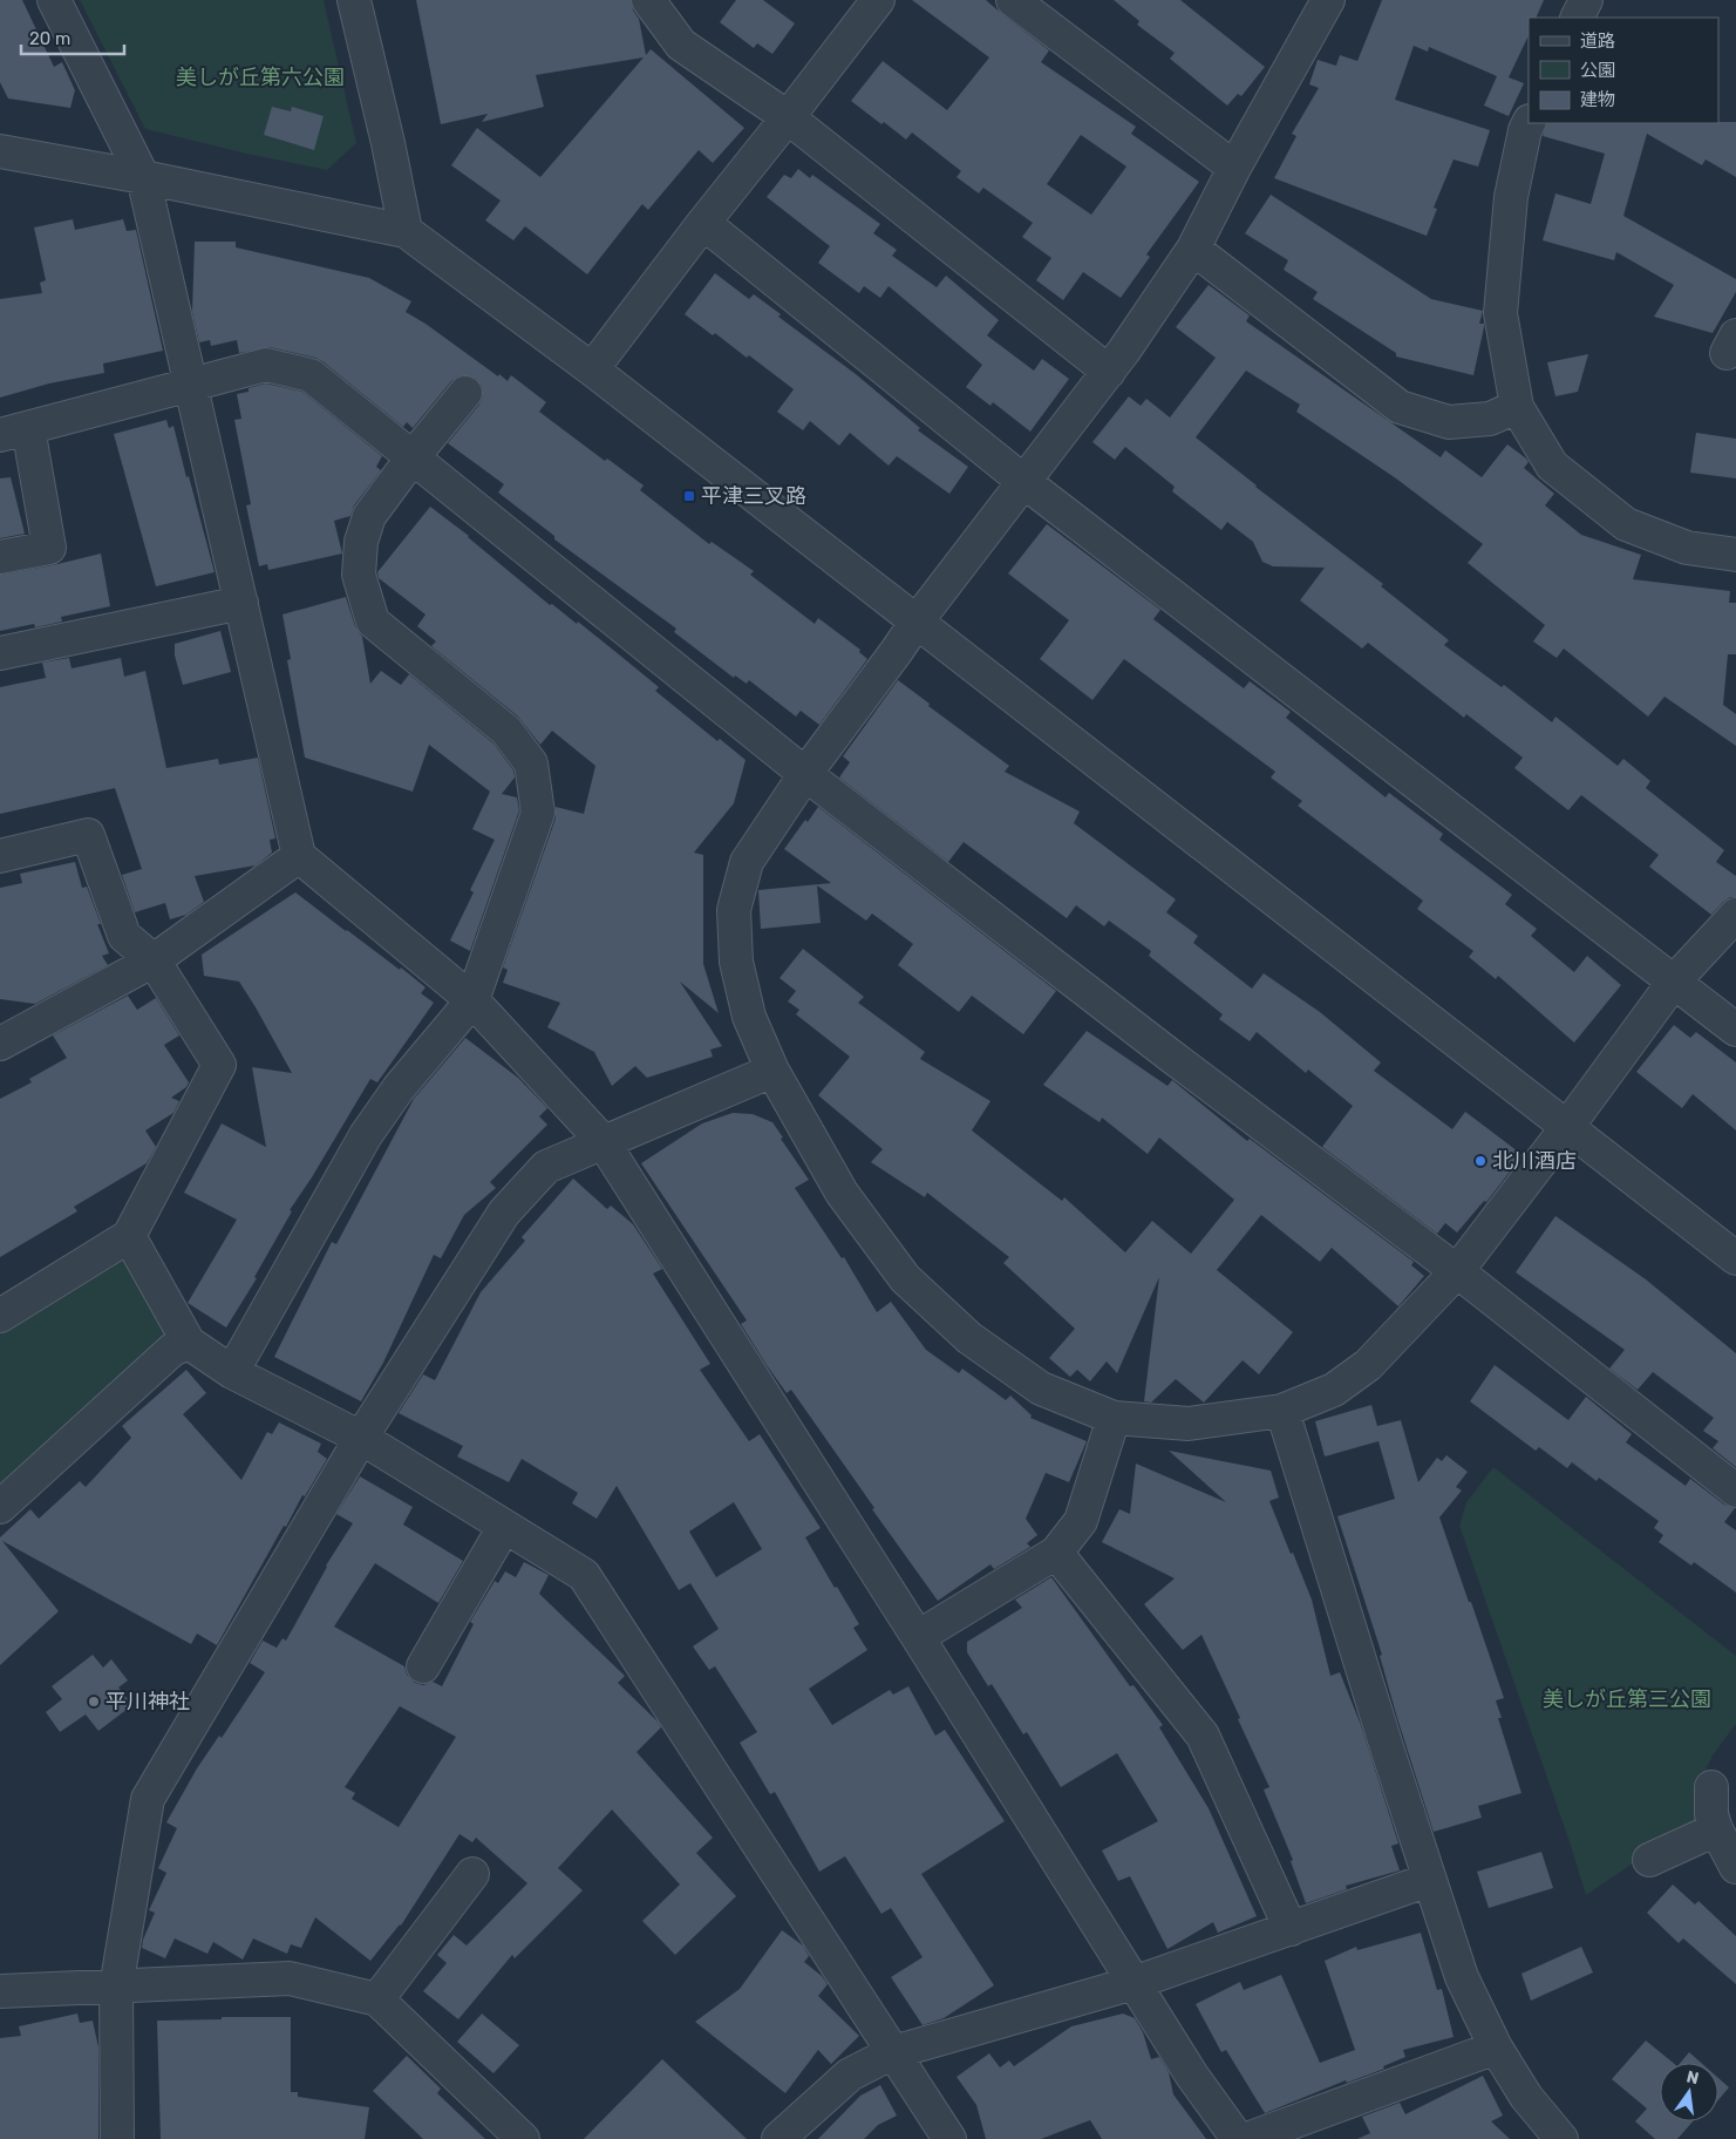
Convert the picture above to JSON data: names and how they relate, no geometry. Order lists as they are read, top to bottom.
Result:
{
  "parks": ["美しが丘第六公園", "美しが丘第三公園"],
  "places": {
    "transit": ["平津三叉路"],
    "other": ["北川酒店", "平川神社"]
  },
  "legend": ["道路", "公園", "建物"],
  "scale_bar": "20 m",
  "north": "top"
}
